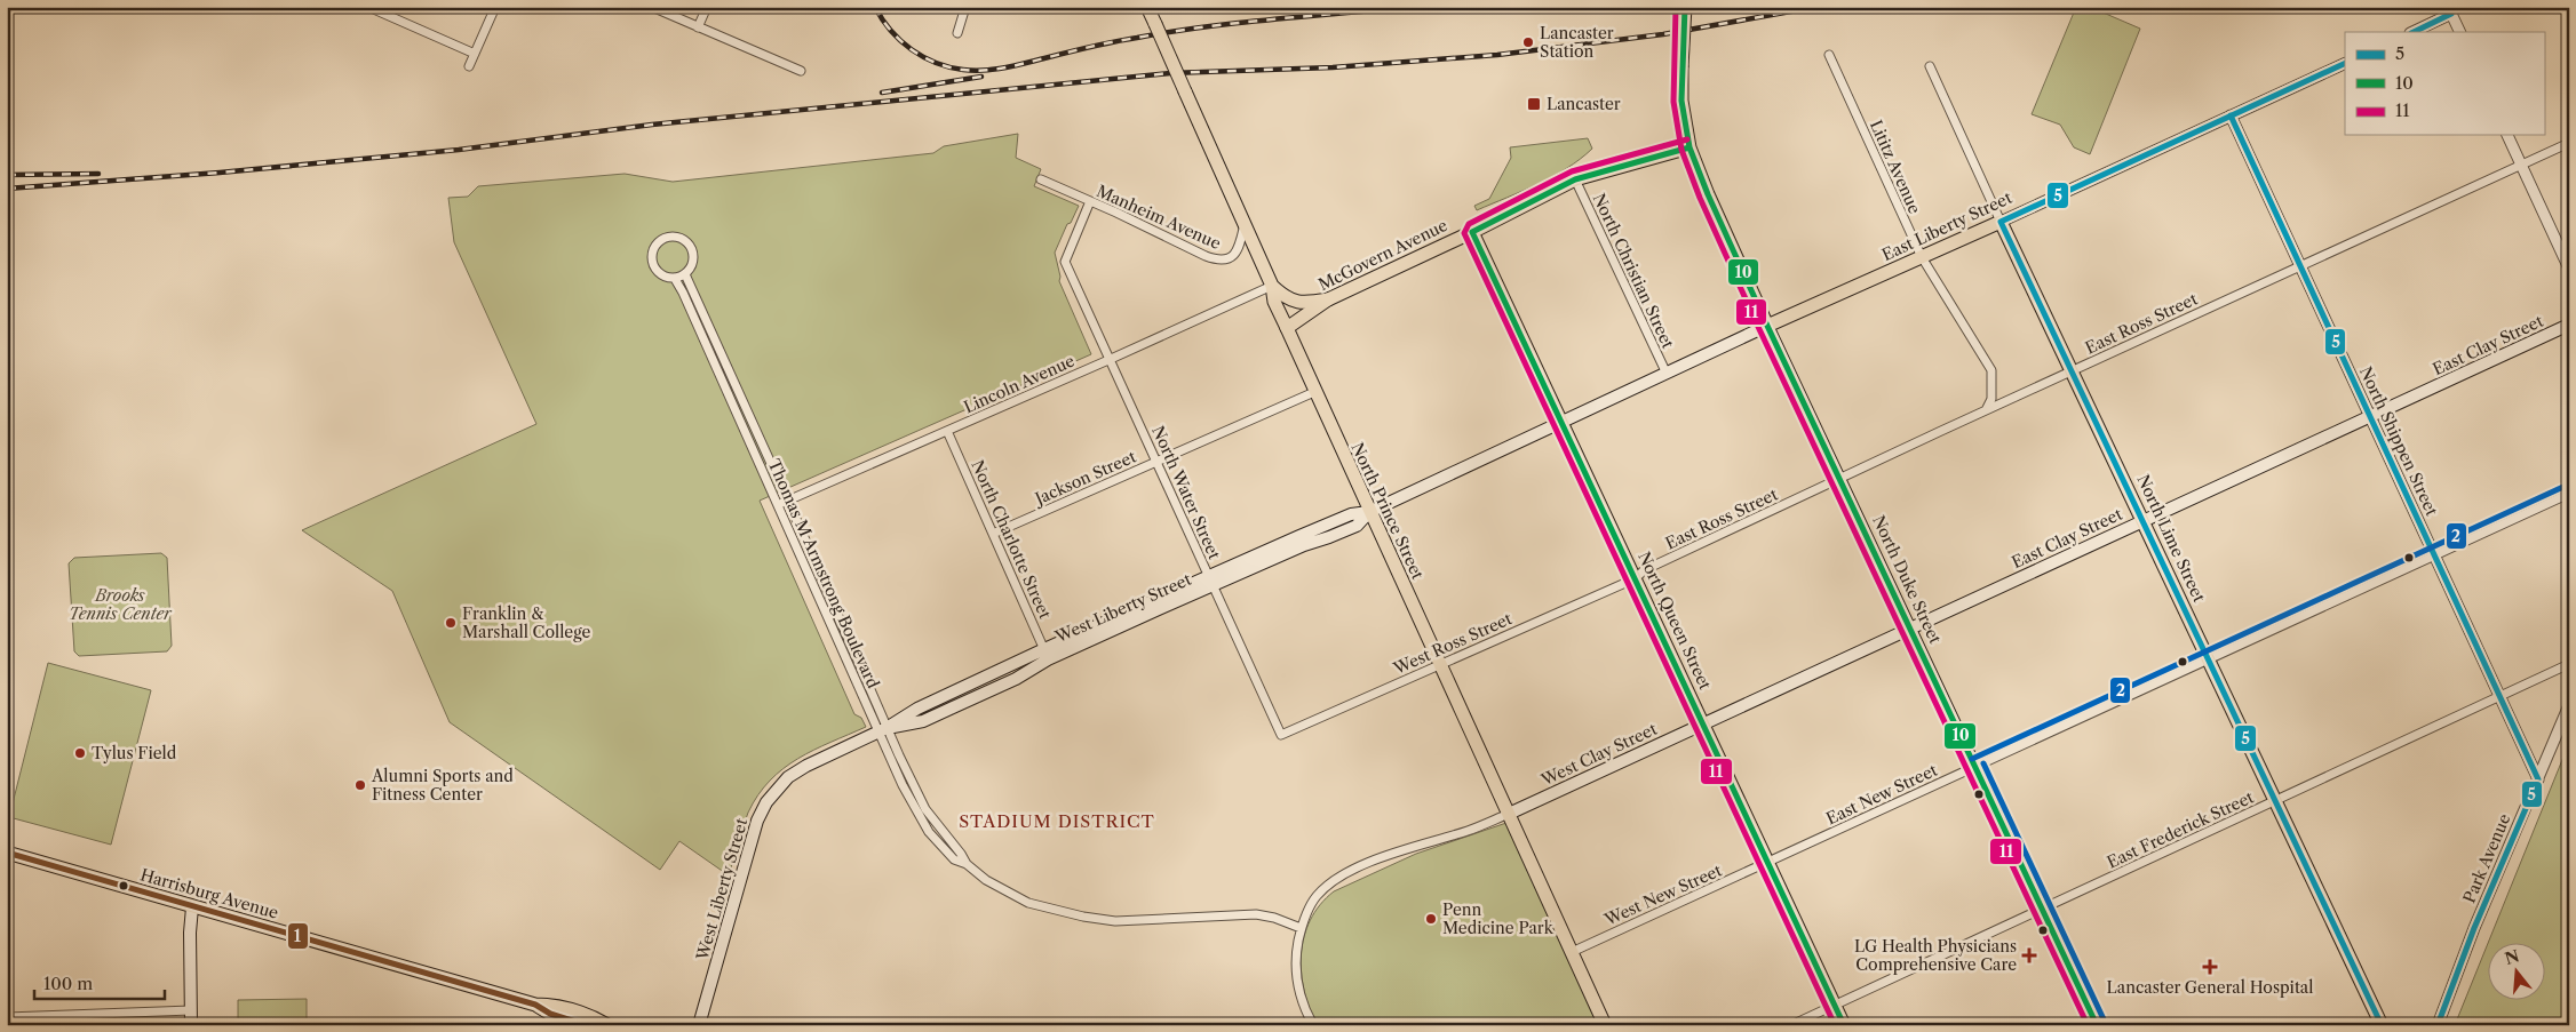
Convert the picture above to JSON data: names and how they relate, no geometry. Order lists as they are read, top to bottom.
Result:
{
  "streets": {
    "main road": [
      "East Liberty Street",
      "McGovern Avenue",
      "East Clay Street",
      "North Prince Street",
      "North Lime Street",
      "North Duke Street",
      "West Liberty Street",
      "North Queen Street",
      "West Clay Street",
      "Harrisburg Avenue"
    ],
    "street": [
      "Lititz Avenue",
      "Manheim Avenue",
      "North Christian Street",
      "East Ross Street",
      "Lincoln Avenue",
      "North Shippen Street",
      "Jackson Street",
      "North Water Street",
      "North Charlotte Street",
      "Thomas M Armstrong Boulevard",
      "West Ross Street",
      "East New Street",
      "East Frederick Street",
      "Park Avenue",
      "West New Street"
    ]
  },
  "crossings": [
    ["Lititz Avenue", "East Liberty Street"],
    ["Lititz Avenue", "East Ross Street"],
    ["Manheim Avenue", "North Water Street"],
    ["Manheim Avenue", "North Prince Street"],
    ["East Liberty Street", "North Christian Street"],
    ["East Liberty Street", "North Shippen Street"],
    ["East Liberty Street", "North Lime Street"],
    ["East Liberty Street", "North Duke Street"],
    ["East Liberty Street", "West Liberty Street"],
    ["East Liberty Street", "North Queen Street"],
    ["McGovern Avenue", "North Christian Street"],
    ["McGovern Avenue", "North Prince Street"],
    ["McGovern Avenue", "North Duke Street"],
    ["McGovern Avenue", "North Queen Street"],
    ["East Ross Street", "North Shippen Street"],
    ["East Ross Street", "North Lime Street"],
    ["East Ross Street", "North Duke Street"],
    ["East Ross Street", "North Queen Street"],
    ["East Ross Street", "West Ross Street"],
    ["East Clay Street", "North Shippen Street"],
    ["East Clay Street", "North Lime Street"],
    ["East Clay Street", "North Duke Street"],
    ["East Clay Street", "North Queen Street"],
    ["East Clay Street", "West Clay Street"],
    ["Lincoln Avenue", "North Water Street"],
    ["Lincoln Avenue", "North Prince Street"],
    ["Lincoln Avenue", "North Charlotte Street"],
    ["Lincoln Avenue", "Thomas M Armstrong Boulevard"],
    ["North Shippen Street", "East New Street"],
    ["North Shippen Street", "East Frederick Street"],
    ["North Shippen Street", "Park Avenue"],
    ["Jackson Street", "North Water Street"],
    ["Jackson Street", "North Prince Street"],
    ["Jackson Street", "North Charlotte Street"],
    ["North Water Street", "West Liberty Street"],
    ["North Water Street", "West Ross Street"],
    ["North Prince Street", "West Liberty Street"],
    ["North Prince Street", "West Ross Street"],
    ["North Prince Street", "West Clay Street"],
    ["North Prince Street", "West New Street"],
    ["North Lime Street", "East New Street"],
    ["North Lime Street", "East Frederick Street"],
    ["North Charlotte Street", "West Liberty Street"],
    ["Thomas M Armstrong Boulevard", "West Liberty Street"],
    ["North Duke Street", "East New Street"],
    ["North Duke Street", "East Frederick Street"],
    ["West Liberty Street", "North Queen Street"],
    ["North Queen Street", "West Ross Street"],
    ["North Queen Street", "West Clay Street"],
    ["North Queen Street", "East New Street"],
    ["North Queen Street", "East Frederick Street"],
    ["North Queen Street", "West New Street"],
    ["East New Street", "West New Street"]
  ],
  "districts": ["STADIUM DISTRICT"],
  "parks": ["Brooks Tennis Center"],
  "places": {
    "other": [
      "Lancaster Station",
      "Franklin & Marshall College",
      "Tylus Field",
      "Alumni Sports and Fitness Center",
      "Penn Medicine Park"
    ],
    "transit": ["Lancaster"],
    "health": ["LG Health Physicians Comprehensive Care", "Lancaster General Hospital"]
  },
  "lines": [
    "transit line 5",
    "transit line 10",
    "transit line 11",
    "transit line 2",
    "transit line 1"
  ],
  "legend": ["5", "10", "11"],
  "scale_bar": "100 m",
  "north": "top"
}
